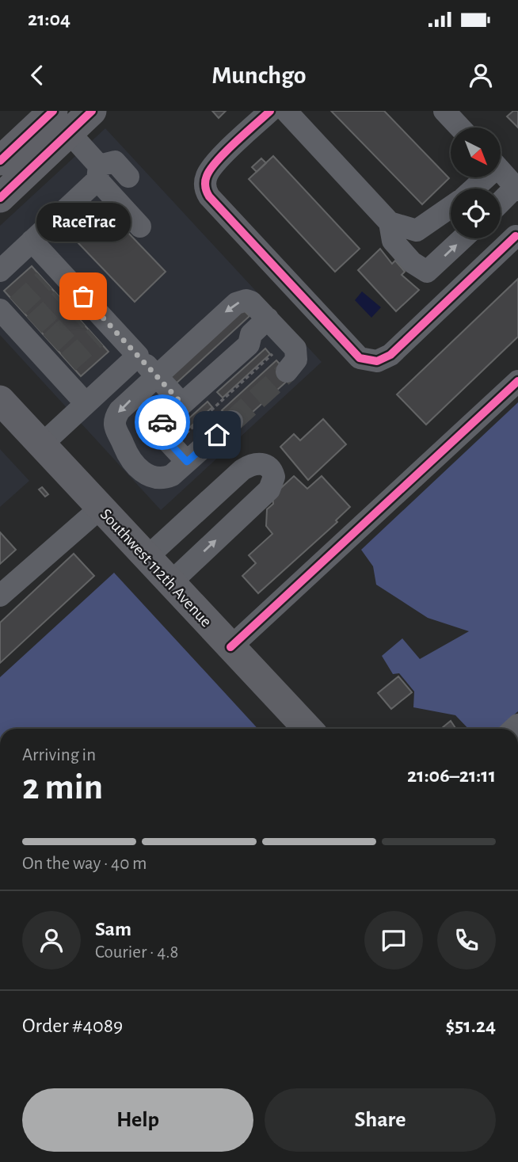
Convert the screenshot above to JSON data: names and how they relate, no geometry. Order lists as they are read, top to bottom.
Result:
{
  "streets": {
    "main road": ["Southwest 112th Avenue"]
  },
  "places": ["RaceTrac"],
  "north": "bottom right",
  "page": {
    "status": "21:04",
    "header": "Munchgo",
    "bubble": "RaceTrac",
    "heading": ["2 min", "Arriving in", "21:06–21:11"],
    "panel": [
      "Sam",
      "Courier · 4.8",
      "Order #4089",
      "$51.24"
    ],
    "bar": "On the way · 40 m",
    "buttons": ["Help", "Share"]
  }
}
